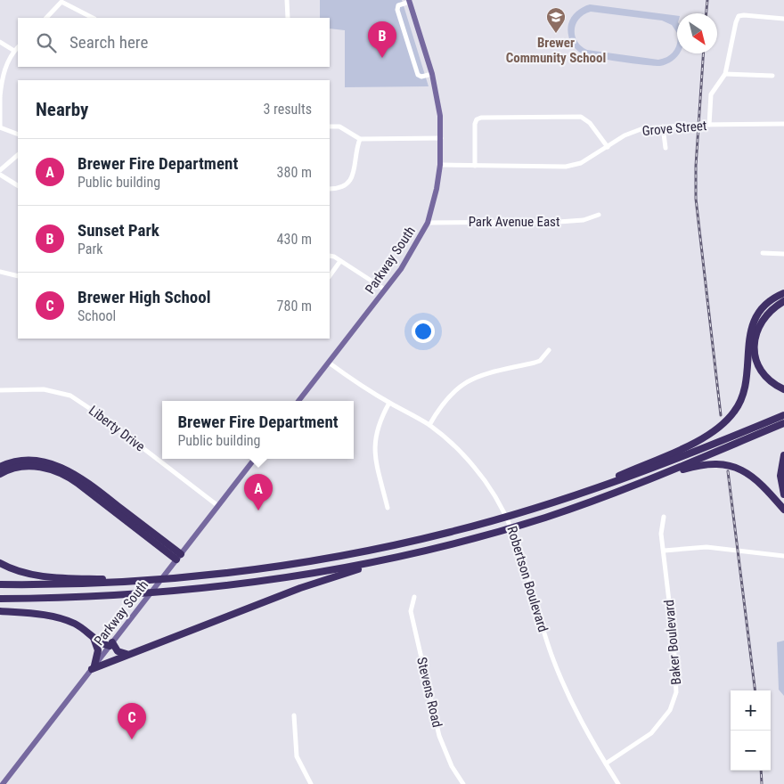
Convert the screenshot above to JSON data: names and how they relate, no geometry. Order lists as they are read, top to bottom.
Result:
{
  "streets": {
    "main road": ["Parkway South"],
    "street": [
      "Grove Street",
      "Park Avenue East",
      "Liberty Drive",
      "Robertson Boulevard",
      "Baker Boulevard",
      "Stevens Road"
    ]
  },
  "crossings": [
    ["Grove Street", "Parkway South"],
    ["Park Avenue East", "Parkway South"],
    ["Parkway South", "Liberty Drive"],
    ["Parkway South", "Robertson Boulevard"],
    ["Robertson Boulevard", "Baker Boulevard"]
  ],
  "places": {
    "school or university": ["Brewer Community School"]
  },
  "north": "bottom right",
  "page": {
    "search": "Search here",
    "pins": ["B", "A", "C"],
    "heading": ["Nearby", "3 results"],
    "list": [
      {
        "mark": "A",
        "name": "Brewer Fire Department",
        "note": "Public building",
        "value": "380 m"
      },
      {
        "mark": "B",
        "name": "Sunset Park",
        "note": "Park",
        "value": "430 m"
      },
      {
        "mark": "C",
        "name": "Brewer High School",
        "note": "School",
        "value": "780 m"
      }
    ],
    "popup": ["Brewer Fire Department", "Public building"],
    "map_buttons": ["+", "−"]
  }
}
